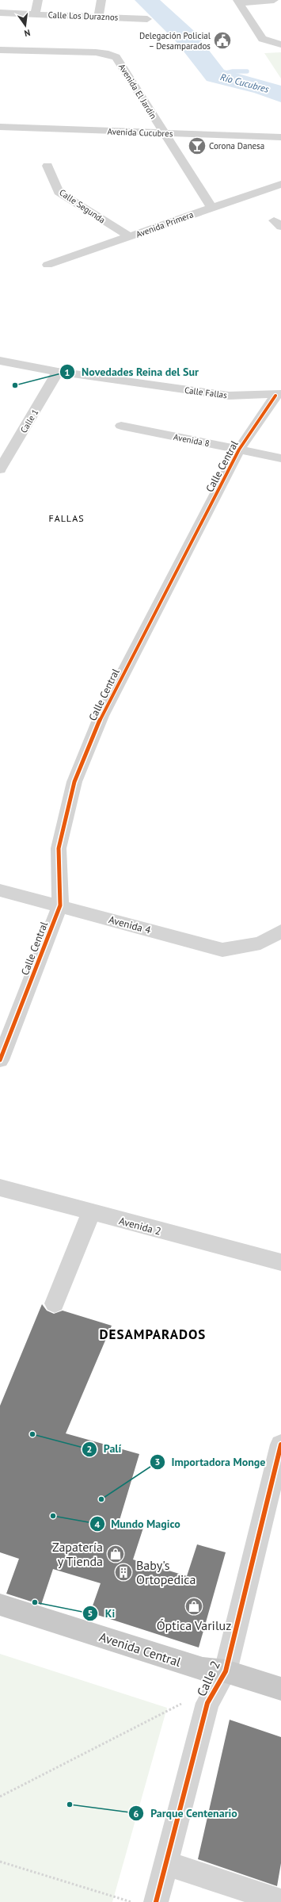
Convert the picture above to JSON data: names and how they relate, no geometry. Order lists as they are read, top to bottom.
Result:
{
  "streets": {
    "main road": ["Avenida Central"],
    "street": [
      "Calle Los Duraznos",
      "Avenida El Jardín",
      "Avenida Cucubres",
      "Calle Segunda",
      "Avenida Primera",
      "Calle Fallas",
      "Calle 1",
      "Avenida 8",
      "Calle Central",
      "Avenida 4",
      "Avenida 2",
      "Calle 2"
    ]
  },
  "crossings": [
    ["Avenida El Jardín", "Avenida Cucubres"],
    ["Avenida El Jardín", "Avenida Primera"],
    ["Calle Segunda", "Avenida Primera"],
    ["Calle Fallas", "Calle 1"],
    ["Calle Fallas", "Calle Central"],
    ["Avenida 8", "Calle Central"],
    ["Calle Central", "Avenida 4"],
    ["Avenida Central", "Calle 2"]
  ],
  "districts": ["FALLAS", "DESAMPARADOS"],
  "water": ["Río Cucubres"],
  "places": {
    "public building": ["Delegación Policial – Desamparados"],
    "bar": ["Corona Danesa"],
    "other": [
      "Novedades Reina del Sur",
      "Palí",
      "Importadora Monge",
      "Mundo Magico",
      "Ki",
      "Parque Centenario"
    ],
    "shop": ["Zapatería y Tienda", "Óptica Variluz"],
    "building": ["Baby's Ortopedica"]
  },
  "north": "bottom"
}
